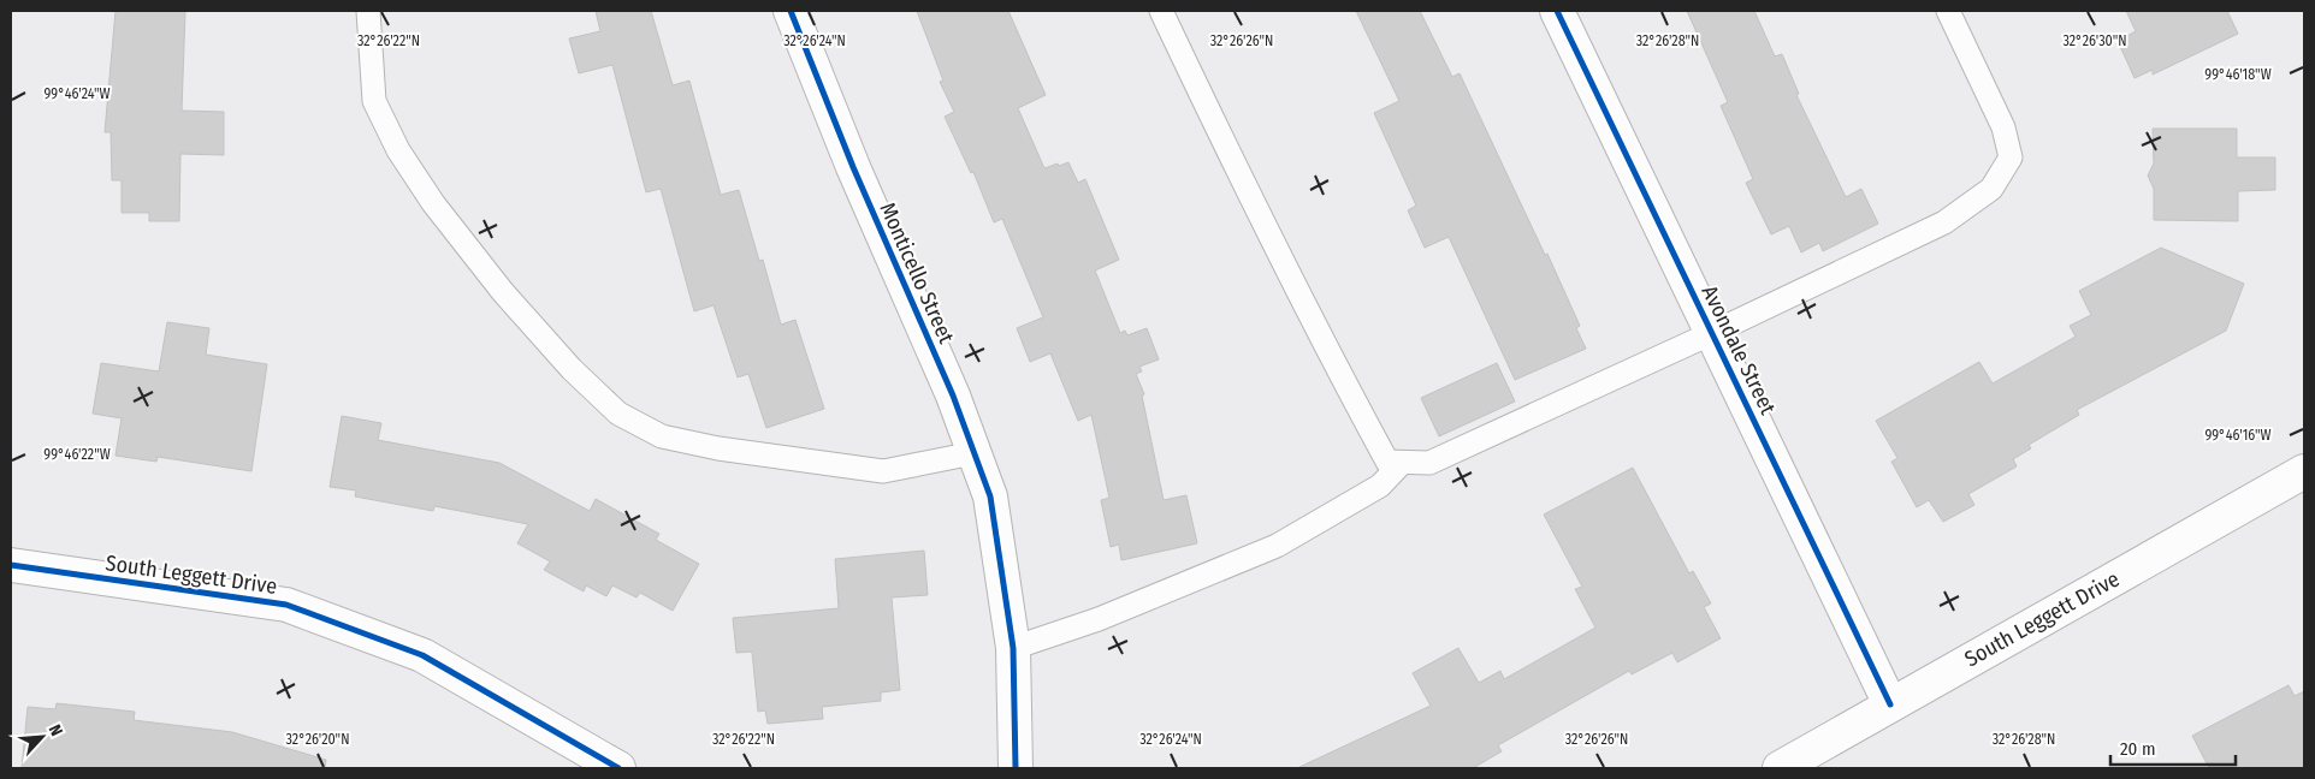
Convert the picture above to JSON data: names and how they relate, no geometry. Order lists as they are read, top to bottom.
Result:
{
  "streets": {
    "street": ["Monticello Street", "Avondale Street", "South Leggett Drive"]
  },
  "crossings": [
    ["Avondale Street", "South Leggett Drive"]
  ],
  "scale_bar": "20 m",
  "north": "top right",
  "coordinates": [
    "32°26'30\"N",
    "32°26'22\"N",
    "32°26'24\"N",
    "32°26'26\"N",
    "32°26'28\"N",
    "99°46'18\"W",
    "99°46'24\"W",
    "99°46'16\"W",
    "99°46'22\"W",
    "32°26'20\"N"
  ]
}
